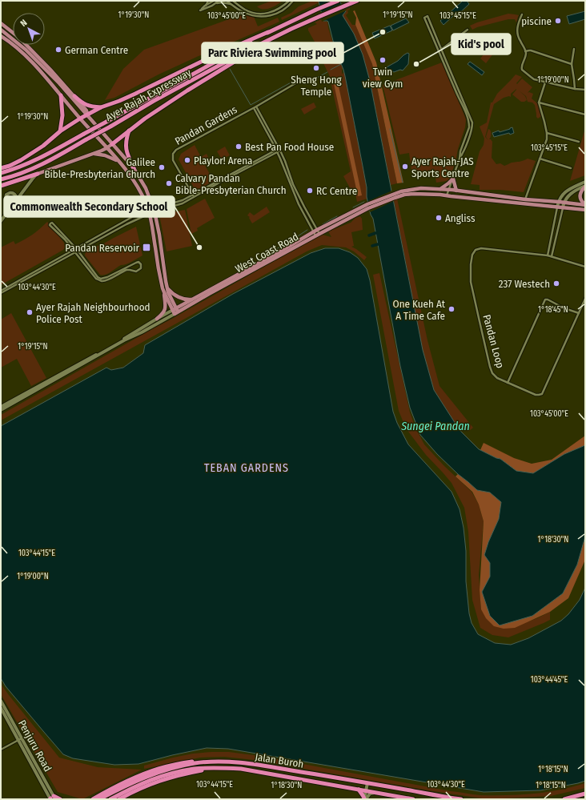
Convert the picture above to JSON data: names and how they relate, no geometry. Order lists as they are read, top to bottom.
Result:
{
  "streets": {
    "highway": ["Ayer Rajah Expressway", "Jalan Buroh"],
    "main road": ["West Coast Road", "Penjuru Road"],
    "street": ["Pandan Gardens", "Pandan Loop"]
  },
  "districts": ["TEBAN GARDENS"],
  "water": ["Sungei Pandan"],
  "places": {
    "other": [
      "piscine",
      "Parc Riviera Swimming pool",
      "German Centre",
      "Twin view Gym",
      "Kid's pool",
      "Sheng Hong Temple",
      "Best Pan Food House",
      "Playlor! Arena",
      "Ayer Rajah-JAS Sports Centre",
      "Galilee Bible-Presbyterian Church",
      "Calvary Pandan Bible-Presbyterian Church",
      "RC Centre",
      "Angliss",
      "Commonwealth Secondary School",
      "237 Westech",
      "One Kueh At A Time Cafe",
      "Ayer Rajah Neighbourhood Police Post"
    ],
    "transit": ["Pandan Reservoir"]
  },
  "north": "top left",
  "coordinates": [
    "1°19'30\"N",
    "1°19'15\"N",
    "103°45'15\"E",
    "103°45'00\"E",
    "1°19'00\"N",
    "103°44'30\"E",
    "1°18'45\"N",
    "1°18'30\"N",
    "103°44'15\"E",
    "103°44'45\"E",
    "1°18'15\"N"
  ]
}
